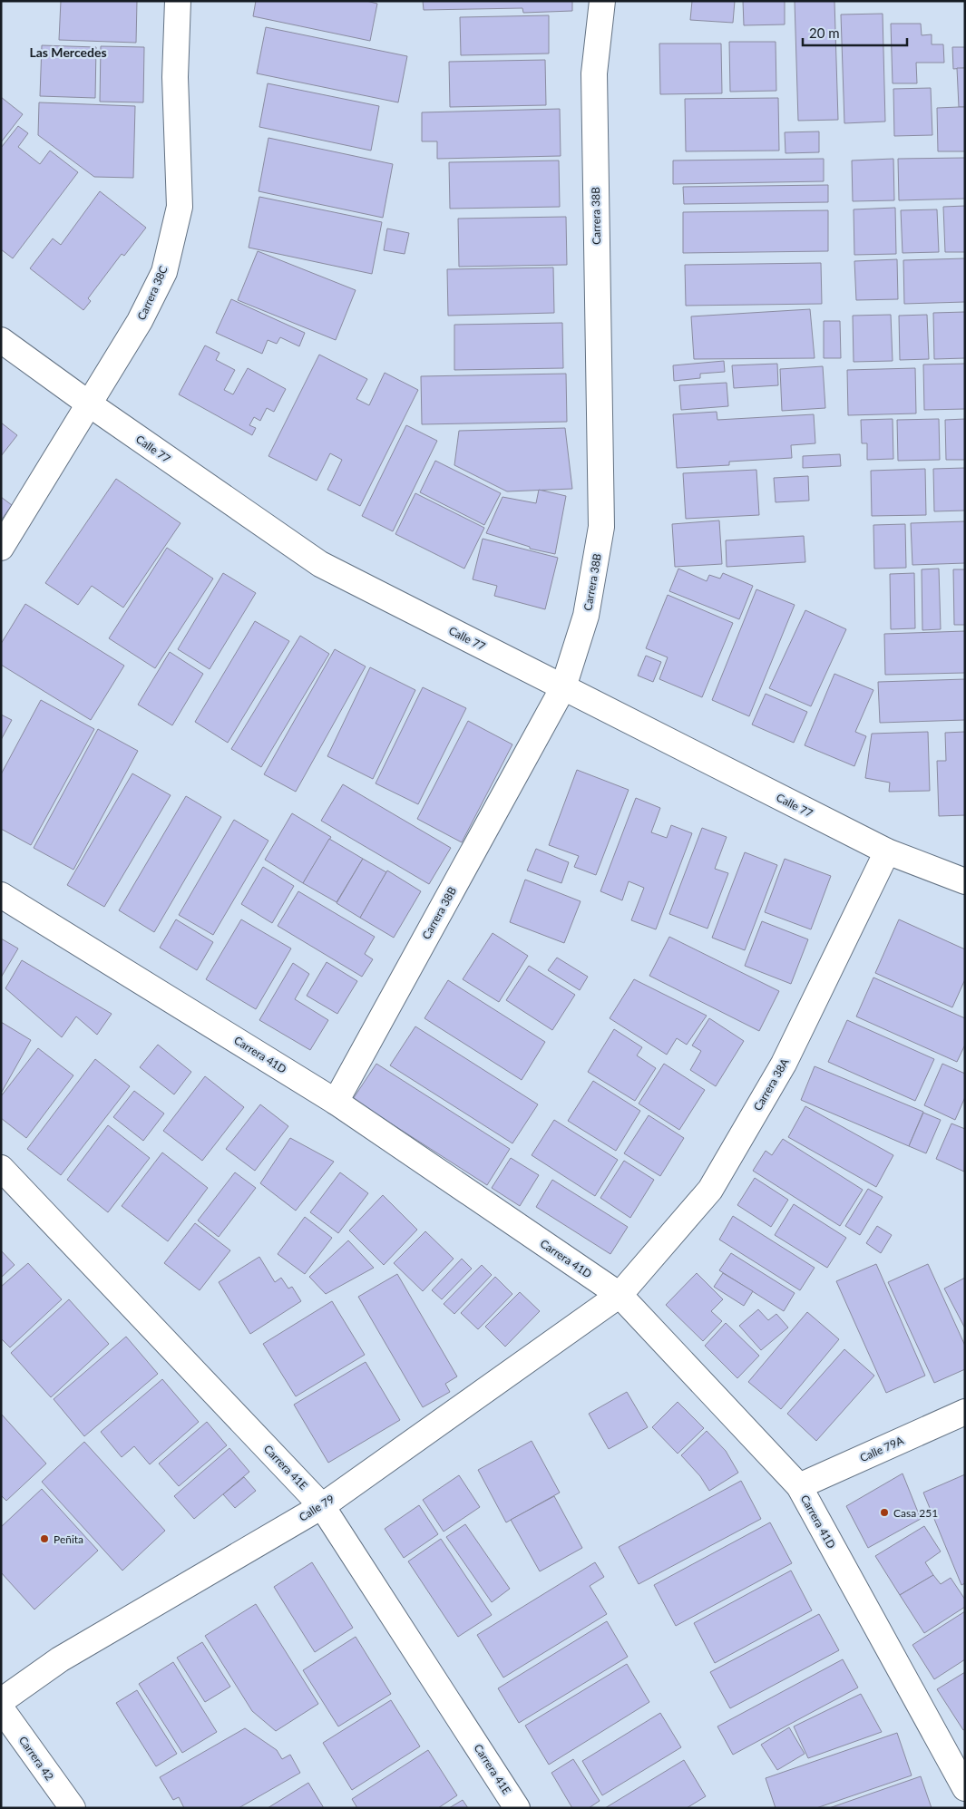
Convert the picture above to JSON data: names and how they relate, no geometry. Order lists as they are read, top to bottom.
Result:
{
  "streets": {
    "street": [
      "Carrera 38B",
      "Carrera 38C",
      "Calle 77",
      "Carrera 41D",
      "Carrera 38A",
      "Calle 79A",
      "Carrera 41E",
      "Calle 79",
      "Carrera 42"
    ]
  },
  "crossings": [
    ["Carrera 38B", "Calle 77"],
    ["Carrera 38B", "Carrera 41D"],
    ["Carrera 38C", "Calle 77"],
    ["Calle 77", "Carrera 38A"],
    ["Carrera 41D", "Carrera 38A"],
    ["Carrera 41D", "Calle 79A"],
    ["Carrera 41D", "Calle 79"],
    ["Carrera 38A", "Calle 79"],
    ["Carrera 41E", "Calle 79"]
  ],
  "districts": ["Las Mercedes"],
  "places": ["Casa 251", "Peñita"],
  "scale_bar": "20 m"
}
